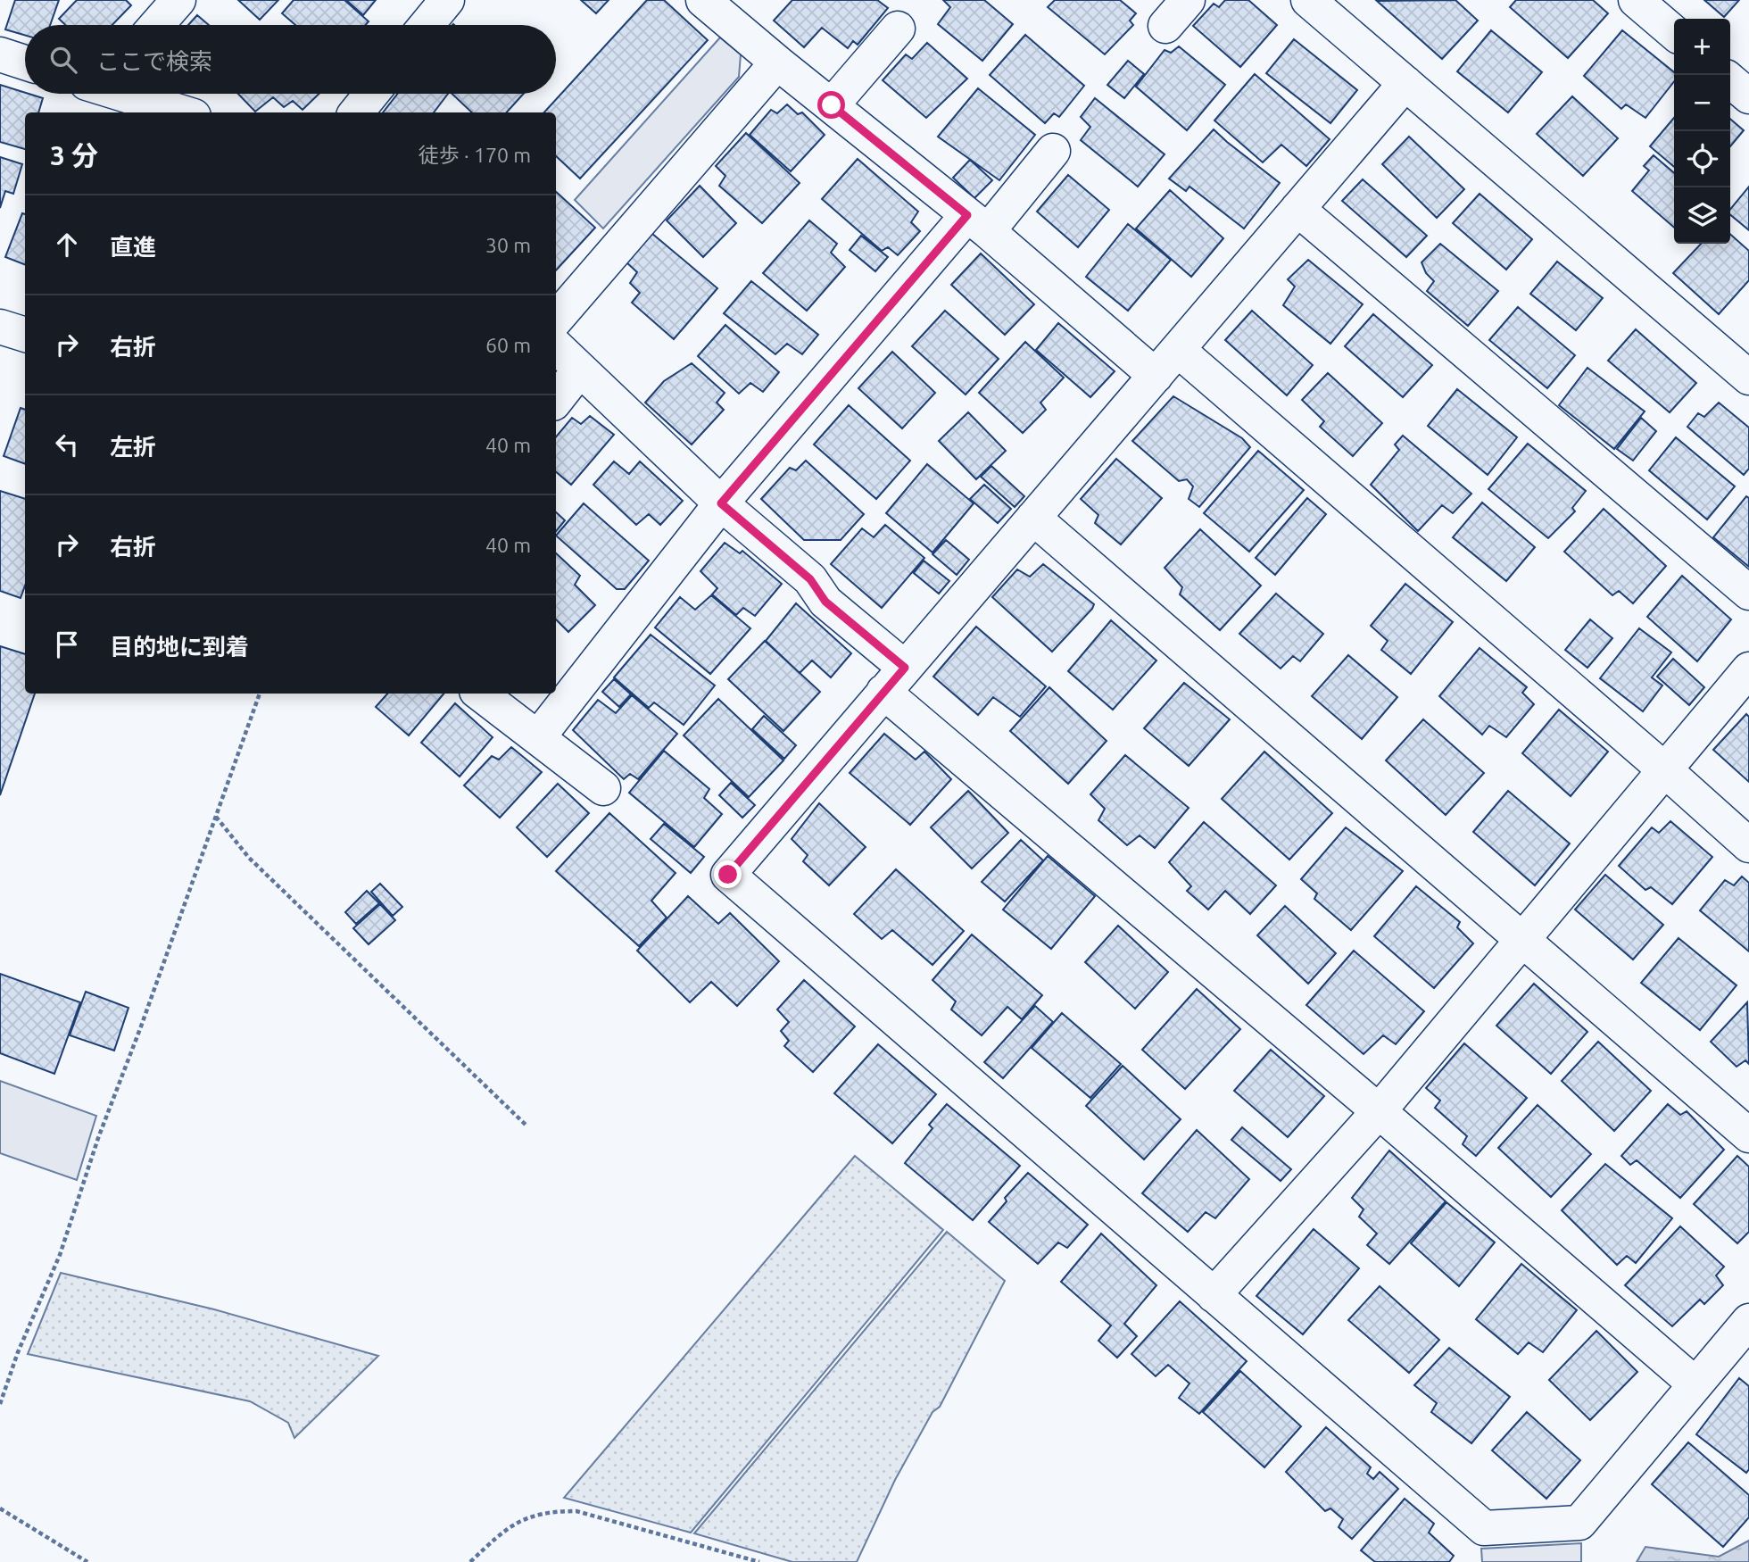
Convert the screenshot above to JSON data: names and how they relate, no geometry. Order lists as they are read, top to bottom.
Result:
{
  "page": {
    "map_buttons": ["+", "−"],
    "search": "ここで検索",
    "heading": ["3 分", "徒歩 · 170 m"],
    "list": [
      ["直進", "30 m"],
      ["右折", "60 m"],
      ["左折", "40 m"],
      ["右折", "40 m"],
      "目的地に到着"
    ]
  }
}
